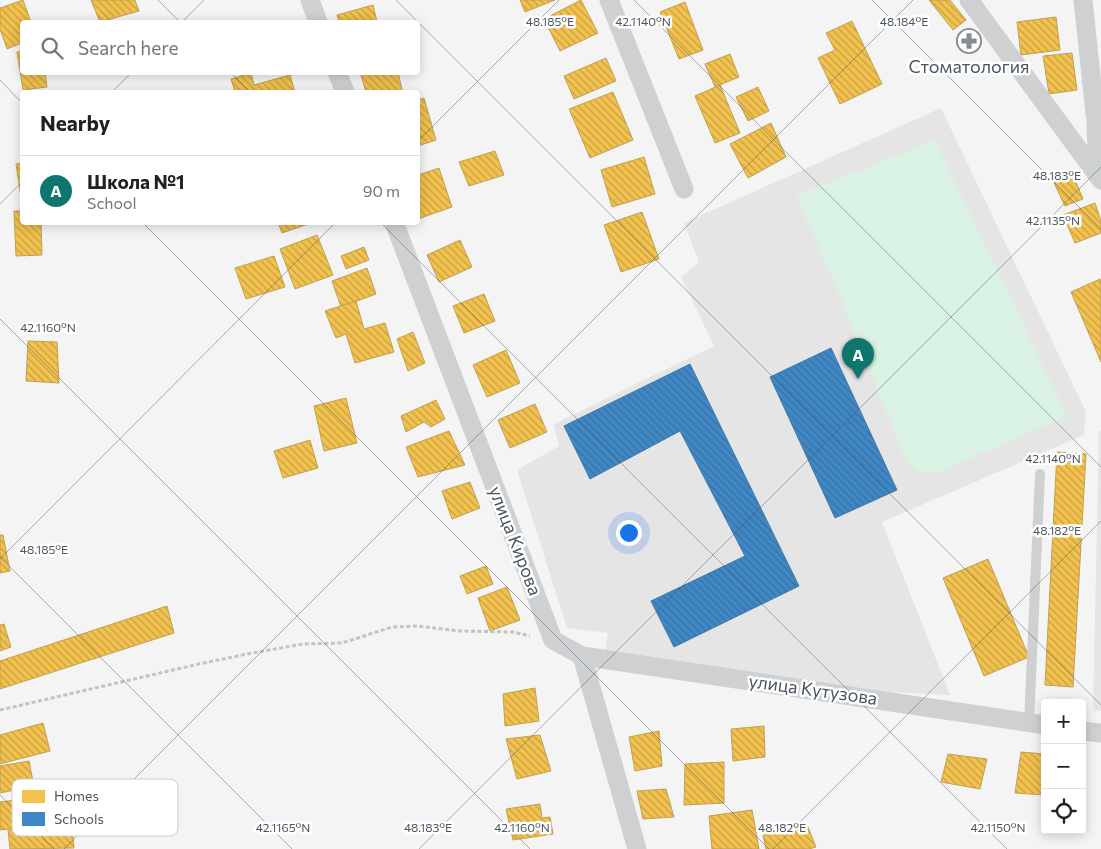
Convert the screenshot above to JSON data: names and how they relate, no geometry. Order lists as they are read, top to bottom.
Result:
{
  "streets": {
    "street": ["улица Кирова", "улица Кутузова"]
  },
  "places": {
    "pharmacy": ["Стоматология"]
  },
  "legend": ["Homes", "Schools"],
  "page": {
    "search": "Search here",
    "heading": "Nearby",
    "list": [
      {
        "mark": "A",
        "name": "Школа №1",
        "note": "School",
        "value": "90 m"
      }
    ],
    "pins": "A",
    "map_buttons": ["+", "−"]
  },
  "coordinates": [
    "48.185°E",
    "42.1140°N",
    "48.184°E",
    "48.183°E",
    "42.1135°N",
    "42.1160°N",
    "48.182°E",
    "42.1165°N",
    "42.1150°N"
  ]
}
